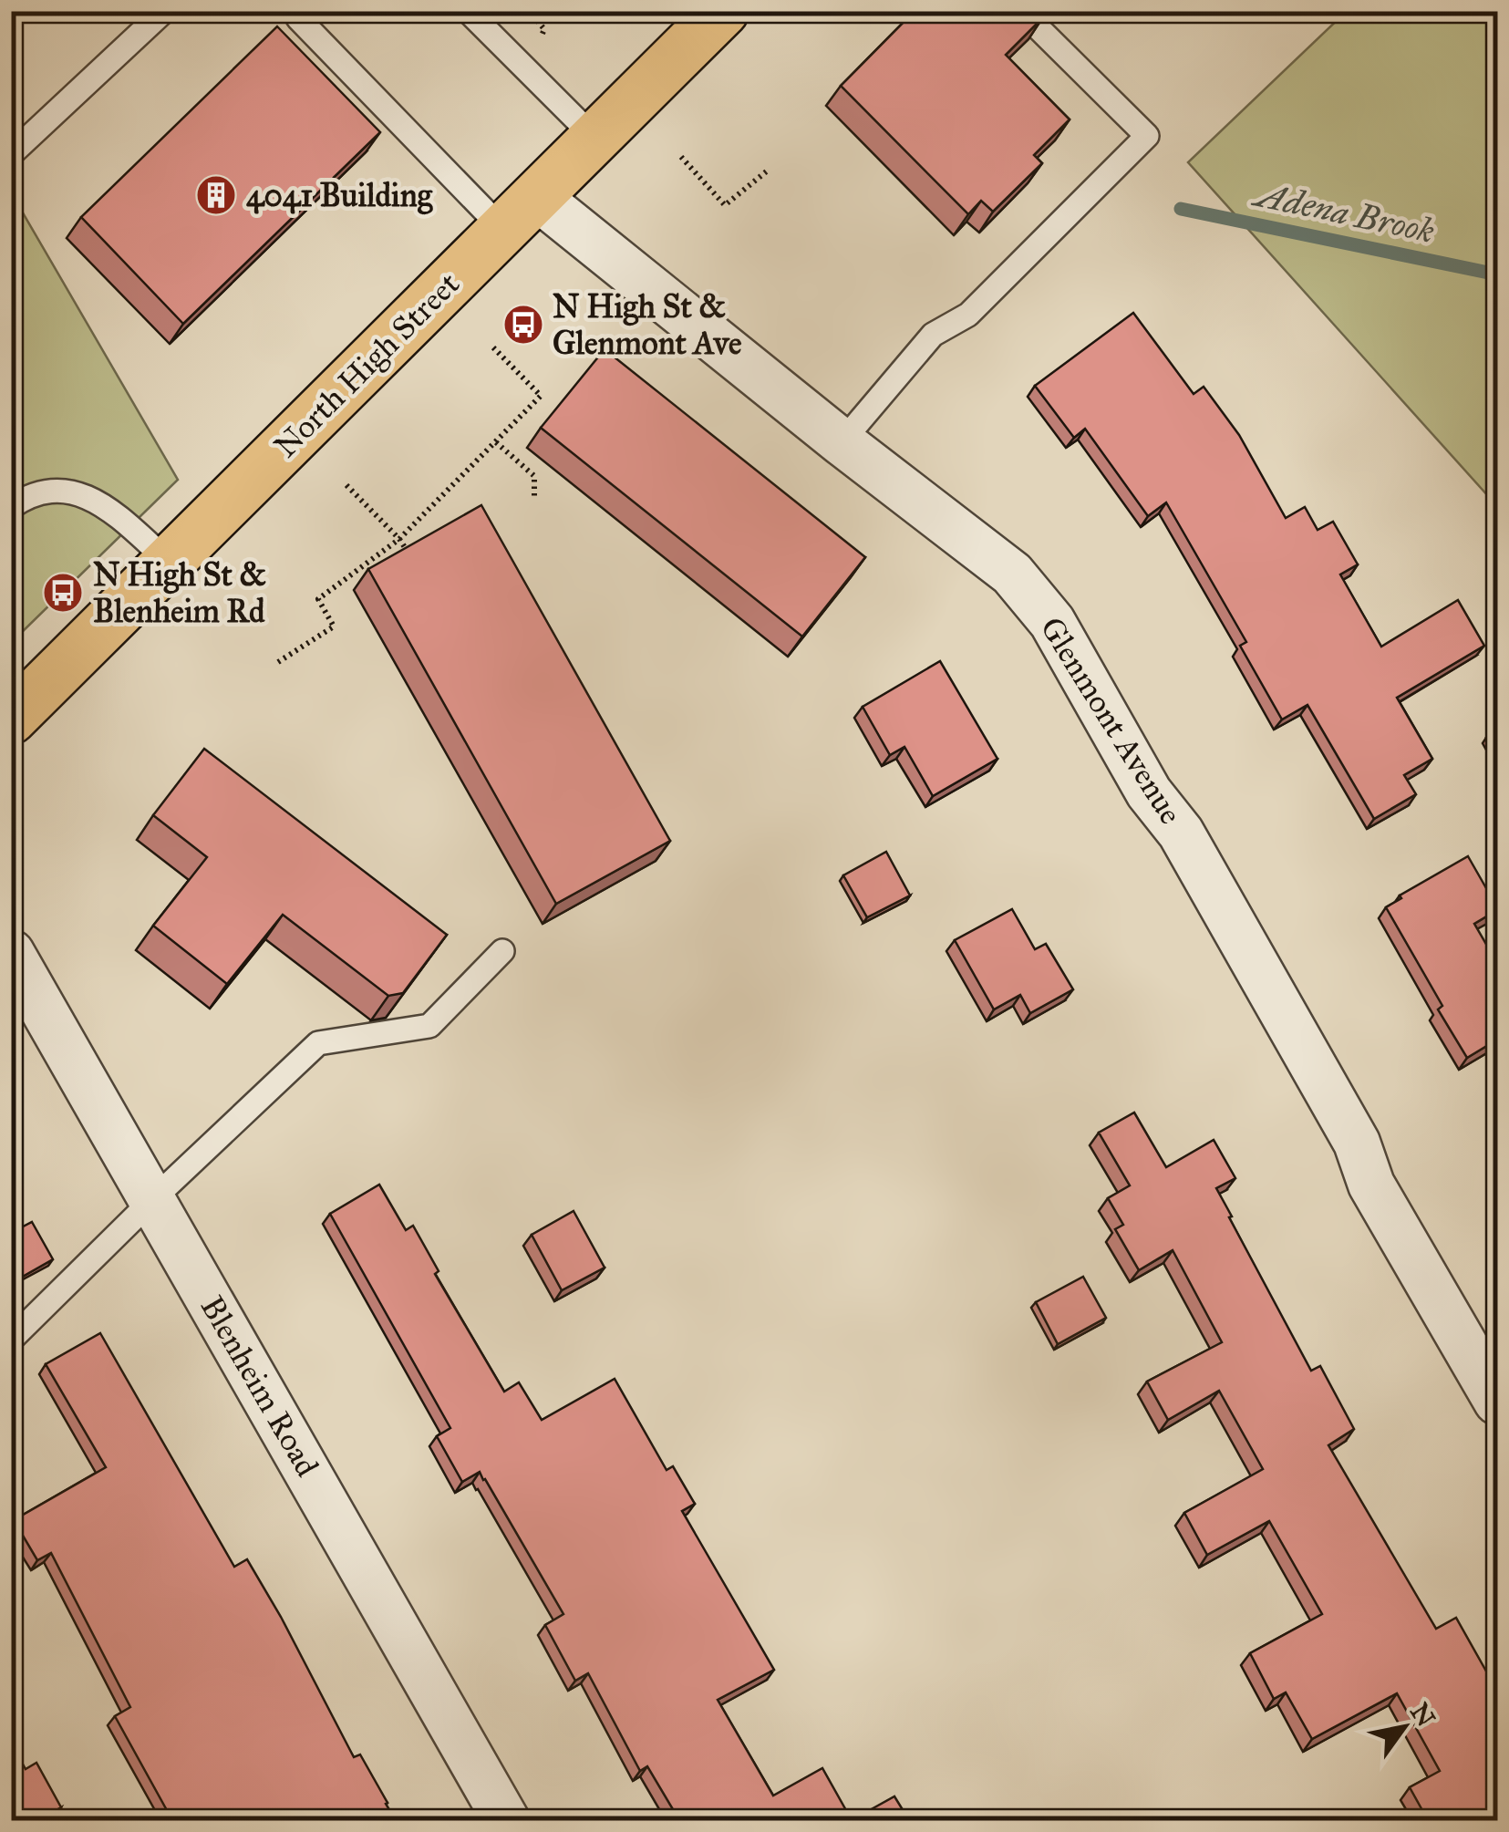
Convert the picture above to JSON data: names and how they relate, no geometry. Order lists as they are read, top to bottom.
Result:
{
  "streets": {
    "main road": ["North High Street"],
    "street": ["Glenmont Avenue", "Blenheim Road"]
  },
  "crossings": [
    ["North High Street", "Glenmont Avenue"]
  ],
  "water": ["Adena Brook"],
  "places": {
    "building": ["4041 Building"],
    "bus stop": ["N High St & Glenmont Ave", "N High St & Blenheim Rd"]
  },
  "north": "top right"
}
